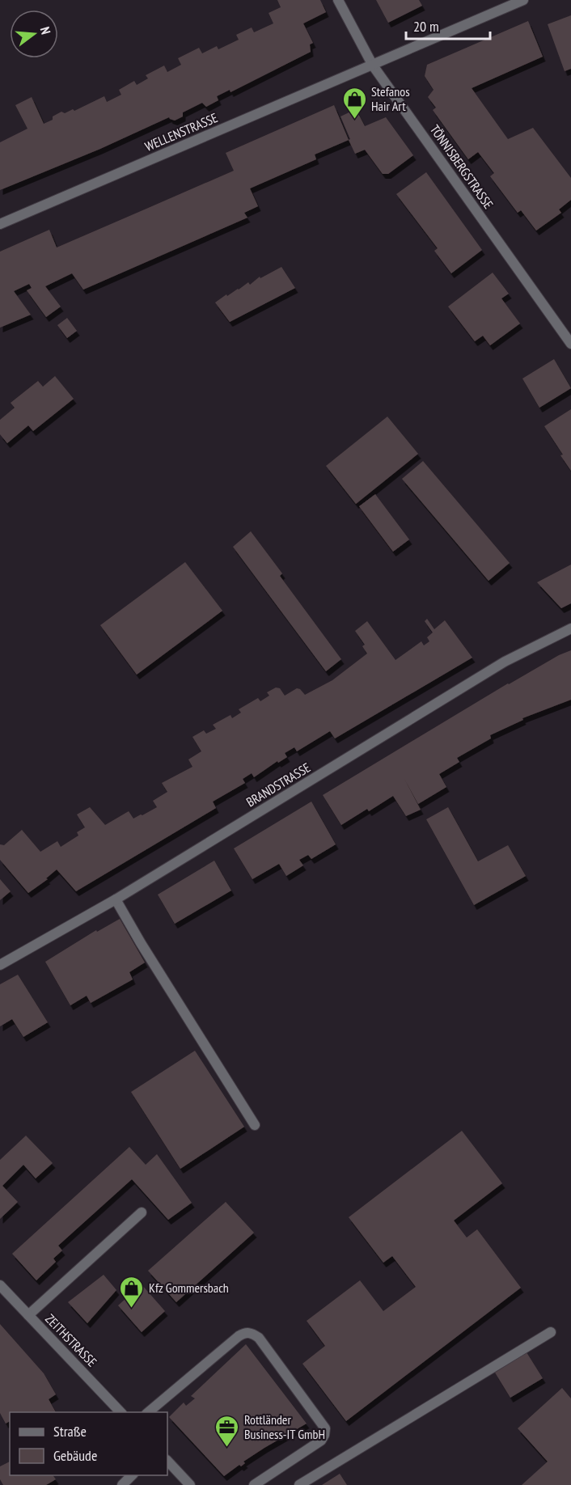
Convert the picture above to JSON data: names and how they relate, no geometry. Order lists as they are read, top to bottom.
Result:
{
  "streets": {
    "street": [
      "WELLENSTRASSE",
      "TÖNNISBERGSTRASSE",
      "BRANDSTRASSE",
      "ZEITHSTRASSE"
    ]
  },
  "crossings": [
    ["WELLENSTRASSE", "TÖNNISBERGSTRASSE"]
  ],
  "places": {
    "shop": ["Stefanos Hair Art", "Kfz Gommersbach"],
    "office": ["Rottländer Business-IT GmbH"]
  },
  "legend": ["Straße", "Gebäude"],
  "scale_bar": "20 m",
  "north": "right"
}
